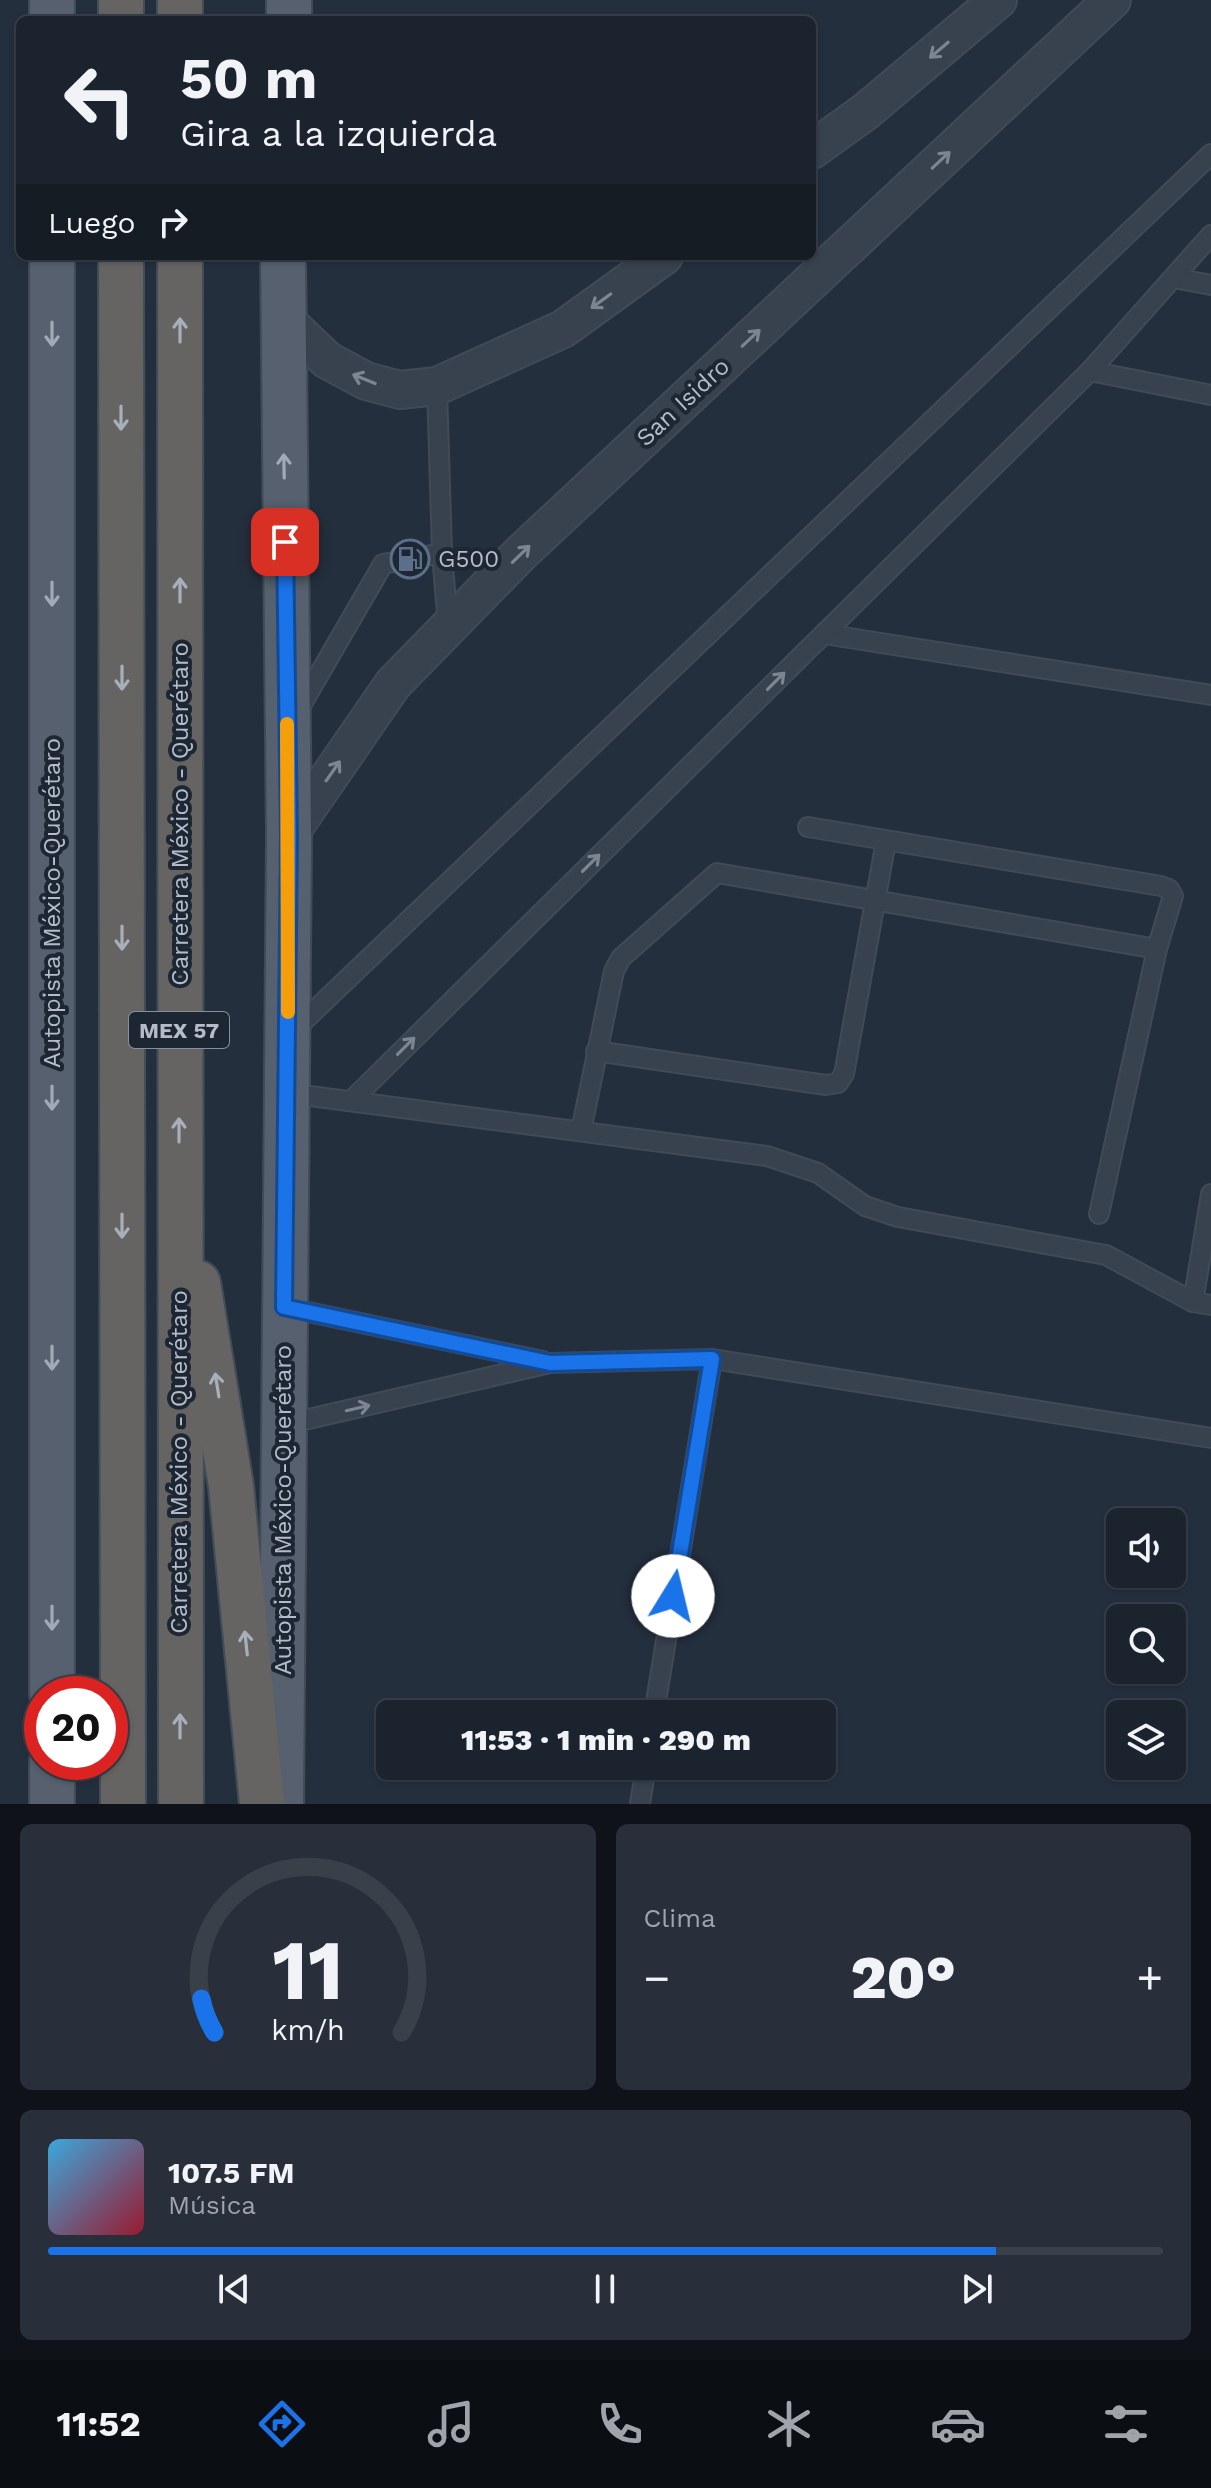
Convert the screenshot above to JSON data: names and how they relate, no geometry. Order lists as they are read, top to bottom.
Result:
{
  "streets": {
    "highway": ["Carretera México - Querétaro", "MEX 57"],
    "main road": ["Autopista México-Querétaro"],
    "street": ["San Isidro"]
  },
  "crossings": [
    ["San Isidro", "Autopista México-Querétaro"]
  ],
  "places": {
    "fuel station": ["G500"]
  },
  "page": {
    "turn": ["50 m", "Gira a la izquierda"],
    "then": "Luego",
    "limit": "20",
    "trip": "11:53 · 1 min · 290 m",
    "tile": "Clima",
    "heat": ["−", "20°", "+"],
    "song": ["107.5 FM", "Música"],
    "tabs": "11:52",
    "gauge": ["11", "km/h"]
  }
}
